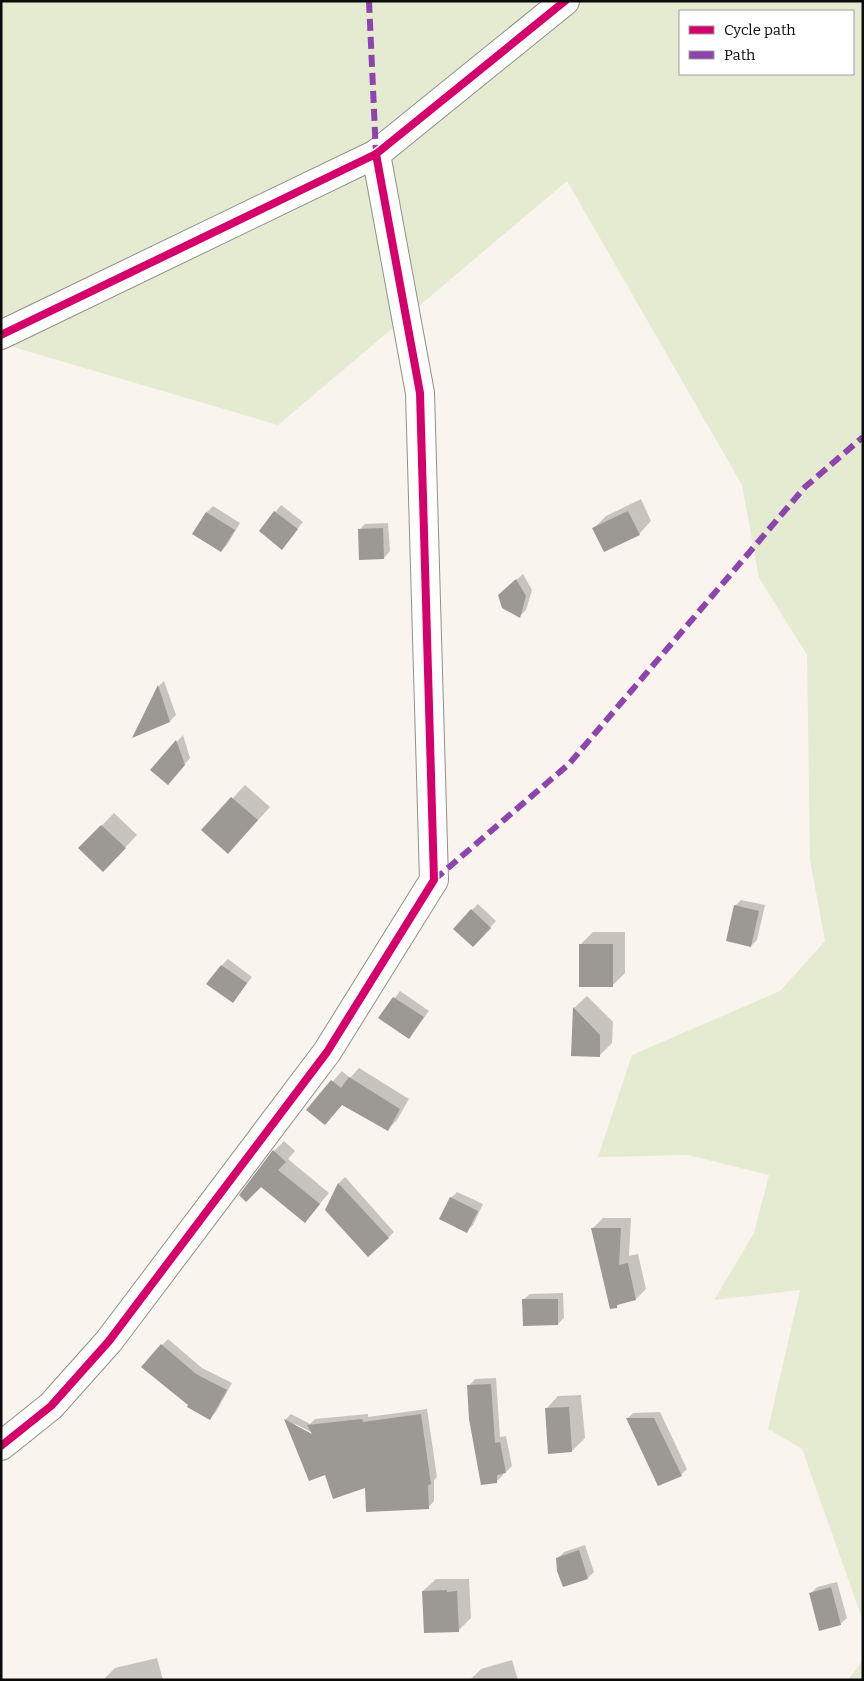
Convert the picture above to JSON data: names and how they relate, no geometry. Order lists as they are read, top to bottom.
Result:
{
  "legend": ["Cycle path", "Path"]
}
